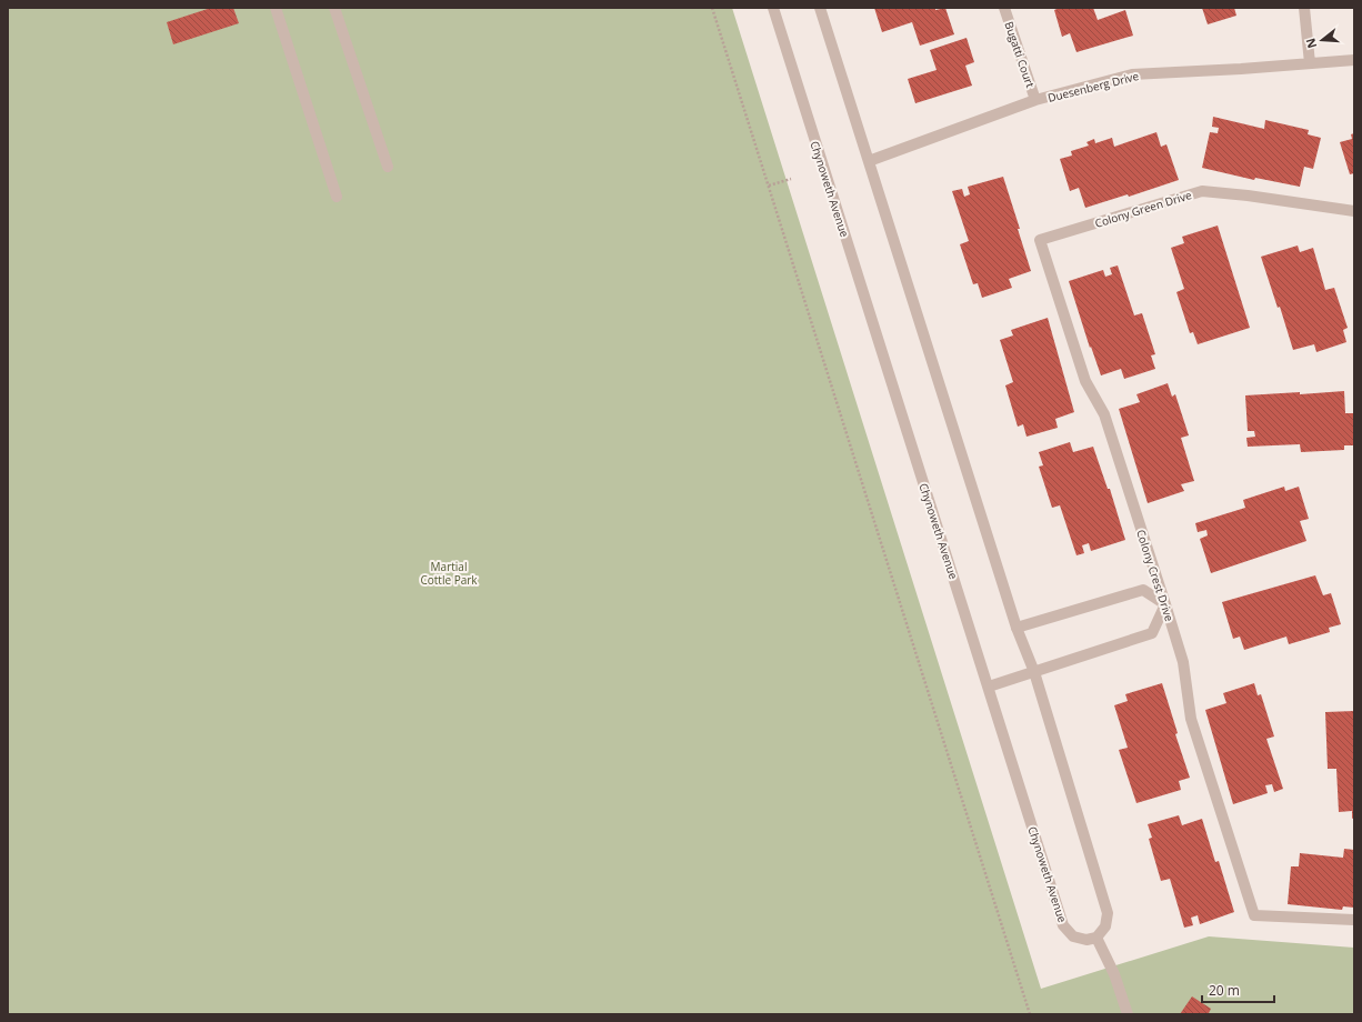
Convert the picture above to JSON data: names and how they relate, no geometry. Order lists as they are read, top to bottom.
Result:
{
  "streets": {
    "street": [
      "Bugatti Court",
      "Duesenberg Drive",
      "Chynoweth Avenue",
      "Colony Green Drive",
      "Colony Crest Drive"
    ]
  },
  "crossings": [
    ["Bugatti Court", "Duesenberg Drive"],
    ["Colony Green Drive", "Colony Crest Drive"]
  ],
  "parks": ["Martial Cottle Park"],
  "scale_bar": "20 m",
  "north": "left"
}
